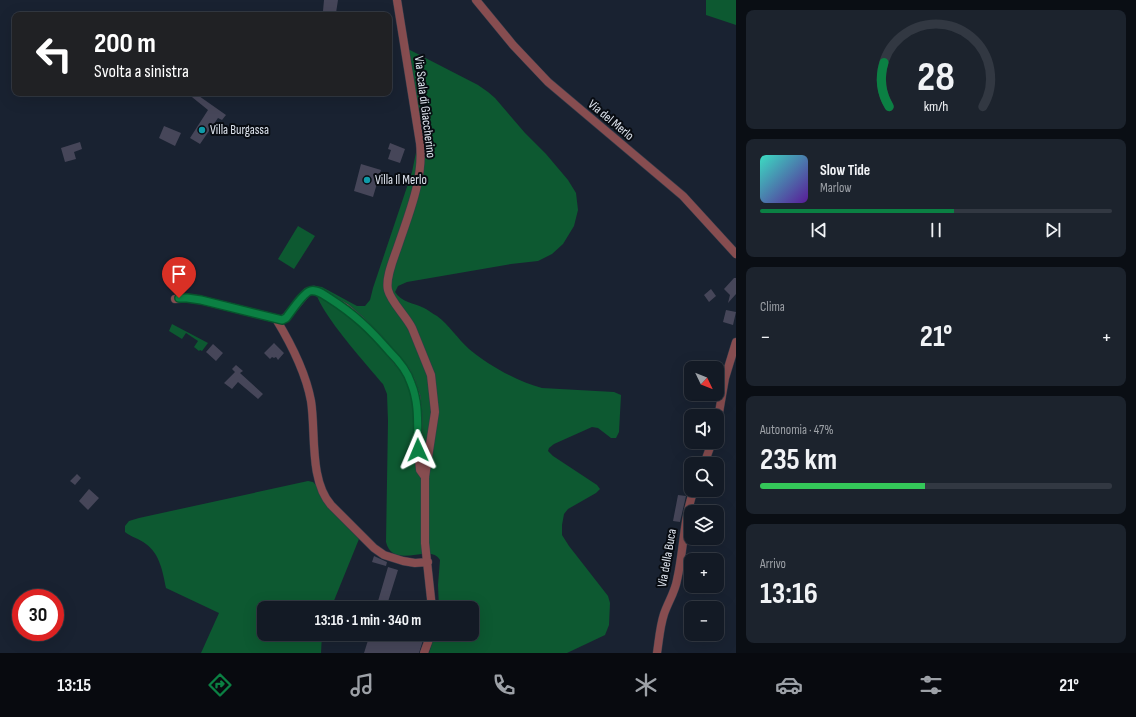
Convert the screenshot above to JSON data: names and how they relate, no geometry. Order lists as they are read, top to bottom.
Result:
{
  "streets": {
    "street": ["Via Scala di Giaccherino", "Via del Merlo", "Via della Buca"]
  },
  "places": ["Villa Burgassa", "Villa Il Merlo"],
  "north": "bottom right",
  "page": {
    "turn": ["200 m", "Svolta a sinistra"],
    "song": ["Slow Tide", "Marlow"],
    "tile": [
      "Clima",
      ["Autonomia · 47%", "235 km"],
      ["Arrivo", "13:16"]
    ],
    "heat": ["−", "21°", "+"],
    "map_buttons": ["+", "−"],
    "limit": "30",
    "trip": "13:16 · 1 min · 340 m",
    "tabs": ["13:15", "21°"],
    "gauge": ["28", "km/h"]
  }
}
